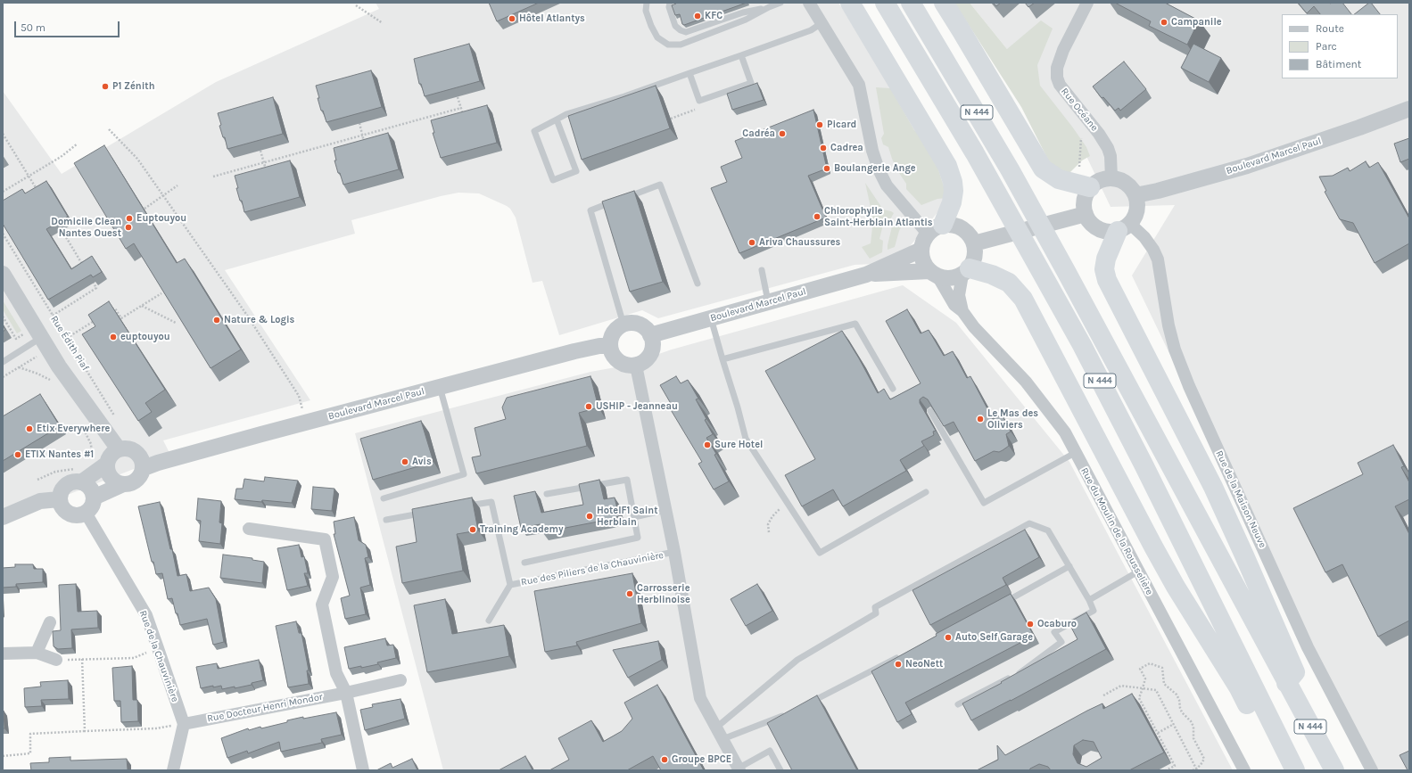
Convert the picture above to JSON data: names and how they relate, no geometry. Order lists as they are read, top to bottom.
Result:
{
  "streets": {
    "highway": ["N 444"],
    "street": [
      "Rue Océane",
      "Boulevard Marcel Paul",
      "Rue Édith Piaf",
      "Rue de la Maison Neuve",
      "Rue du Moulin de la Rousselière",
      "Rue des Piliers de la Chauvinière",
      "Rue de la Chauvinière",
      "Rue Docteur Henri Mondor"
    ]
  },
  "crossings": [
    ["Rue Océane", "Boulevard Marcel Paul"],
    ["Rue Océane", "Rue de la Maison Neuve"],
    ["Boulevard Marcel Paul", "Rue Édith Piaf"],
    ["Boulevard Marcel Paul", "Rue de la Maison Neuve"],
    ["Boulevard Marcel Paul", "Rue du Moulin de la Rousselière"],
    ["Boulevard Marcel Paul", "Rue des Piliers de la Chauvinière"],
    ["Rue de la Chauvinière", "Rue Docteur Henri Mondor"]
  ],
  "places": [
    "KFC",
    "Hôtel Atlantys",
    "Campanile",
    "P1 Zénith",
    "Picard",
    "Cadréa",
    "Cadrea",
    "Boulangerie Ange",
    "Chlorophylle Saint-Herblain Atlantis",
    "Euptouyou",
    "Domicile Clean Nantes Ouest",
    "Ariva Chaussures",
    "Nature & Logis",
    "euptouyou",
    "USHIP - Jeanneau",
    "Le Mas des Oliviers",
    "Etix Everywhere",
    "Sure Hotel",
    "ETIX Nantes #1",
    "Avis",
    "HotelF1 Saint Herblain",
    "Training Academy",
    "Carrosserie Herblinoise",
    "Ocaburo",
    "Auto Self Garage",
    "NeoNett",
    "Groupe BPCE"
  ],
  "legend": ["Route", "Parc", "Bâtiment"],
  "scale_bar": "50 m"
}
